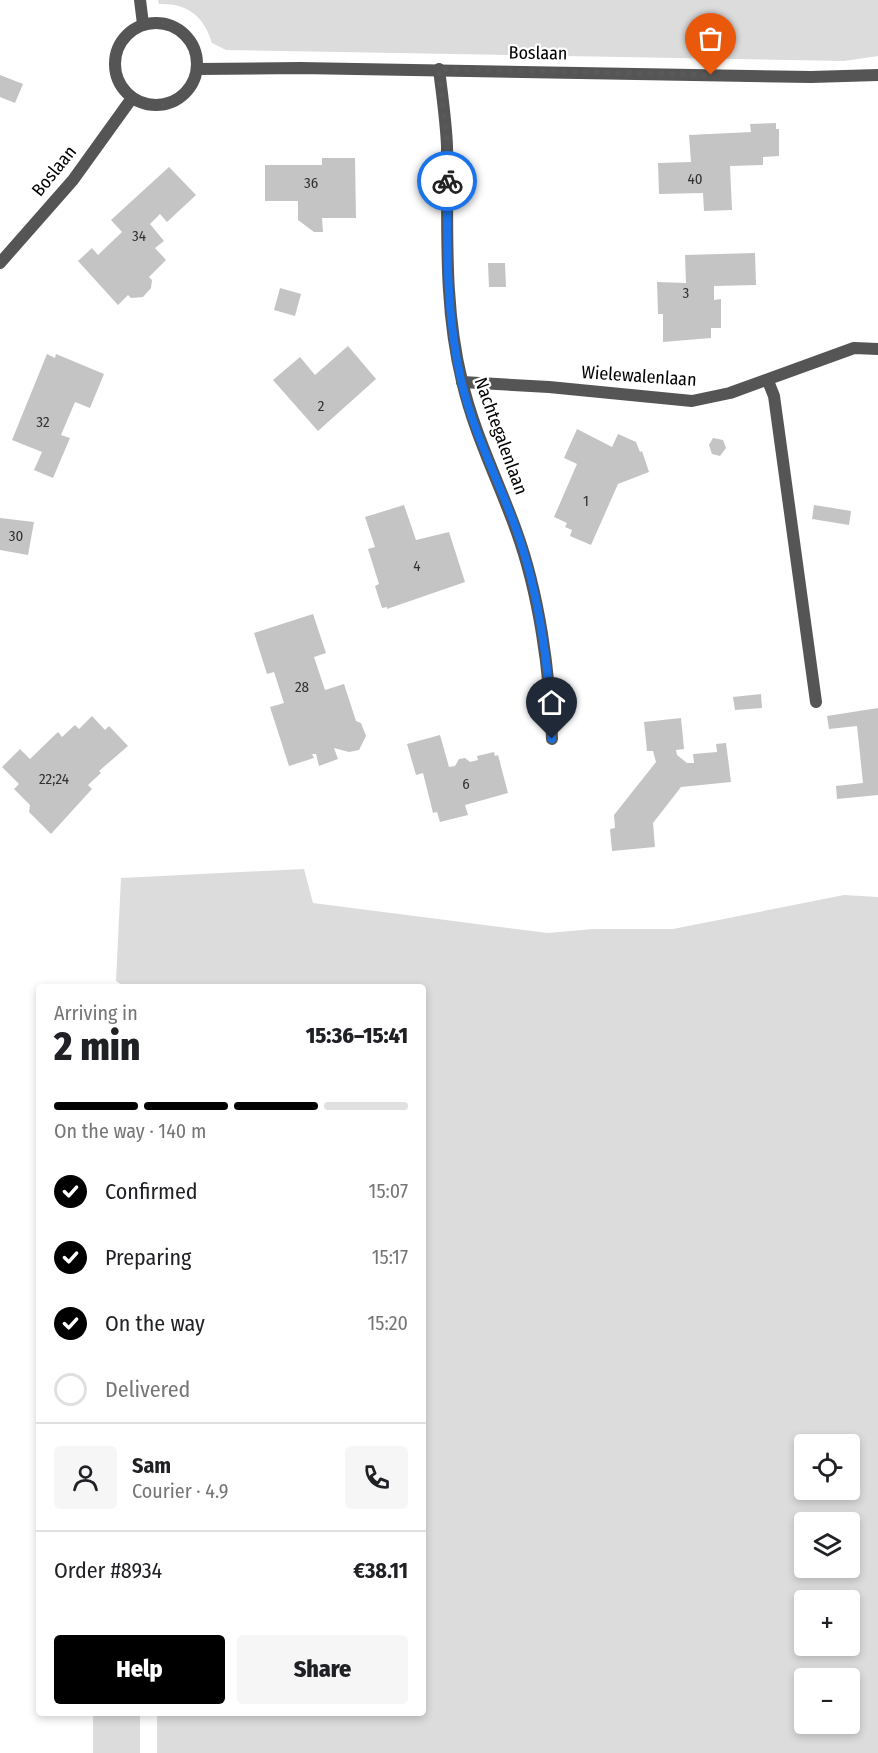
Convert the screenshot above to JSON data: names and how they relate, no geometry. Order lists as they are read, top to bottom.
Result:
{
  "streets": {
    "street": ["Boslaan", "Wielewalenlaan", "Nachtegalenlaan"]
  },
  "crossings": [
    ["Boslaan", "Nachtegalenlaan"],
    ["Wielewalenlaan", "Nachtegalenlaan"]
  ],
  "house_numbers": [
    "40",
    "36",
    "34",
    "3",
    "2",
    "32",
    "1",
    "30",
    "4",
    "28",
    "22;24",
    "6"
  ],
  "page": {
    "heading": ["2 min", "Arriving in", "15:36–15:41"],
    "panel": [
      "Sam",
      "Courier · 4.9",
      "Order #8934",
      "€38.11"
    ],
    "bar": "On the way · 140 m",
    "list": [
      ["Confirmed", "15:07"],
      ["Preparing", "15:17"],
      ["On the way", "15:20"],
      "Delivered"
    ],
    "map_buttons": ["+", "−"],
    "buttons": ["Help", "Share"]
  }
}
